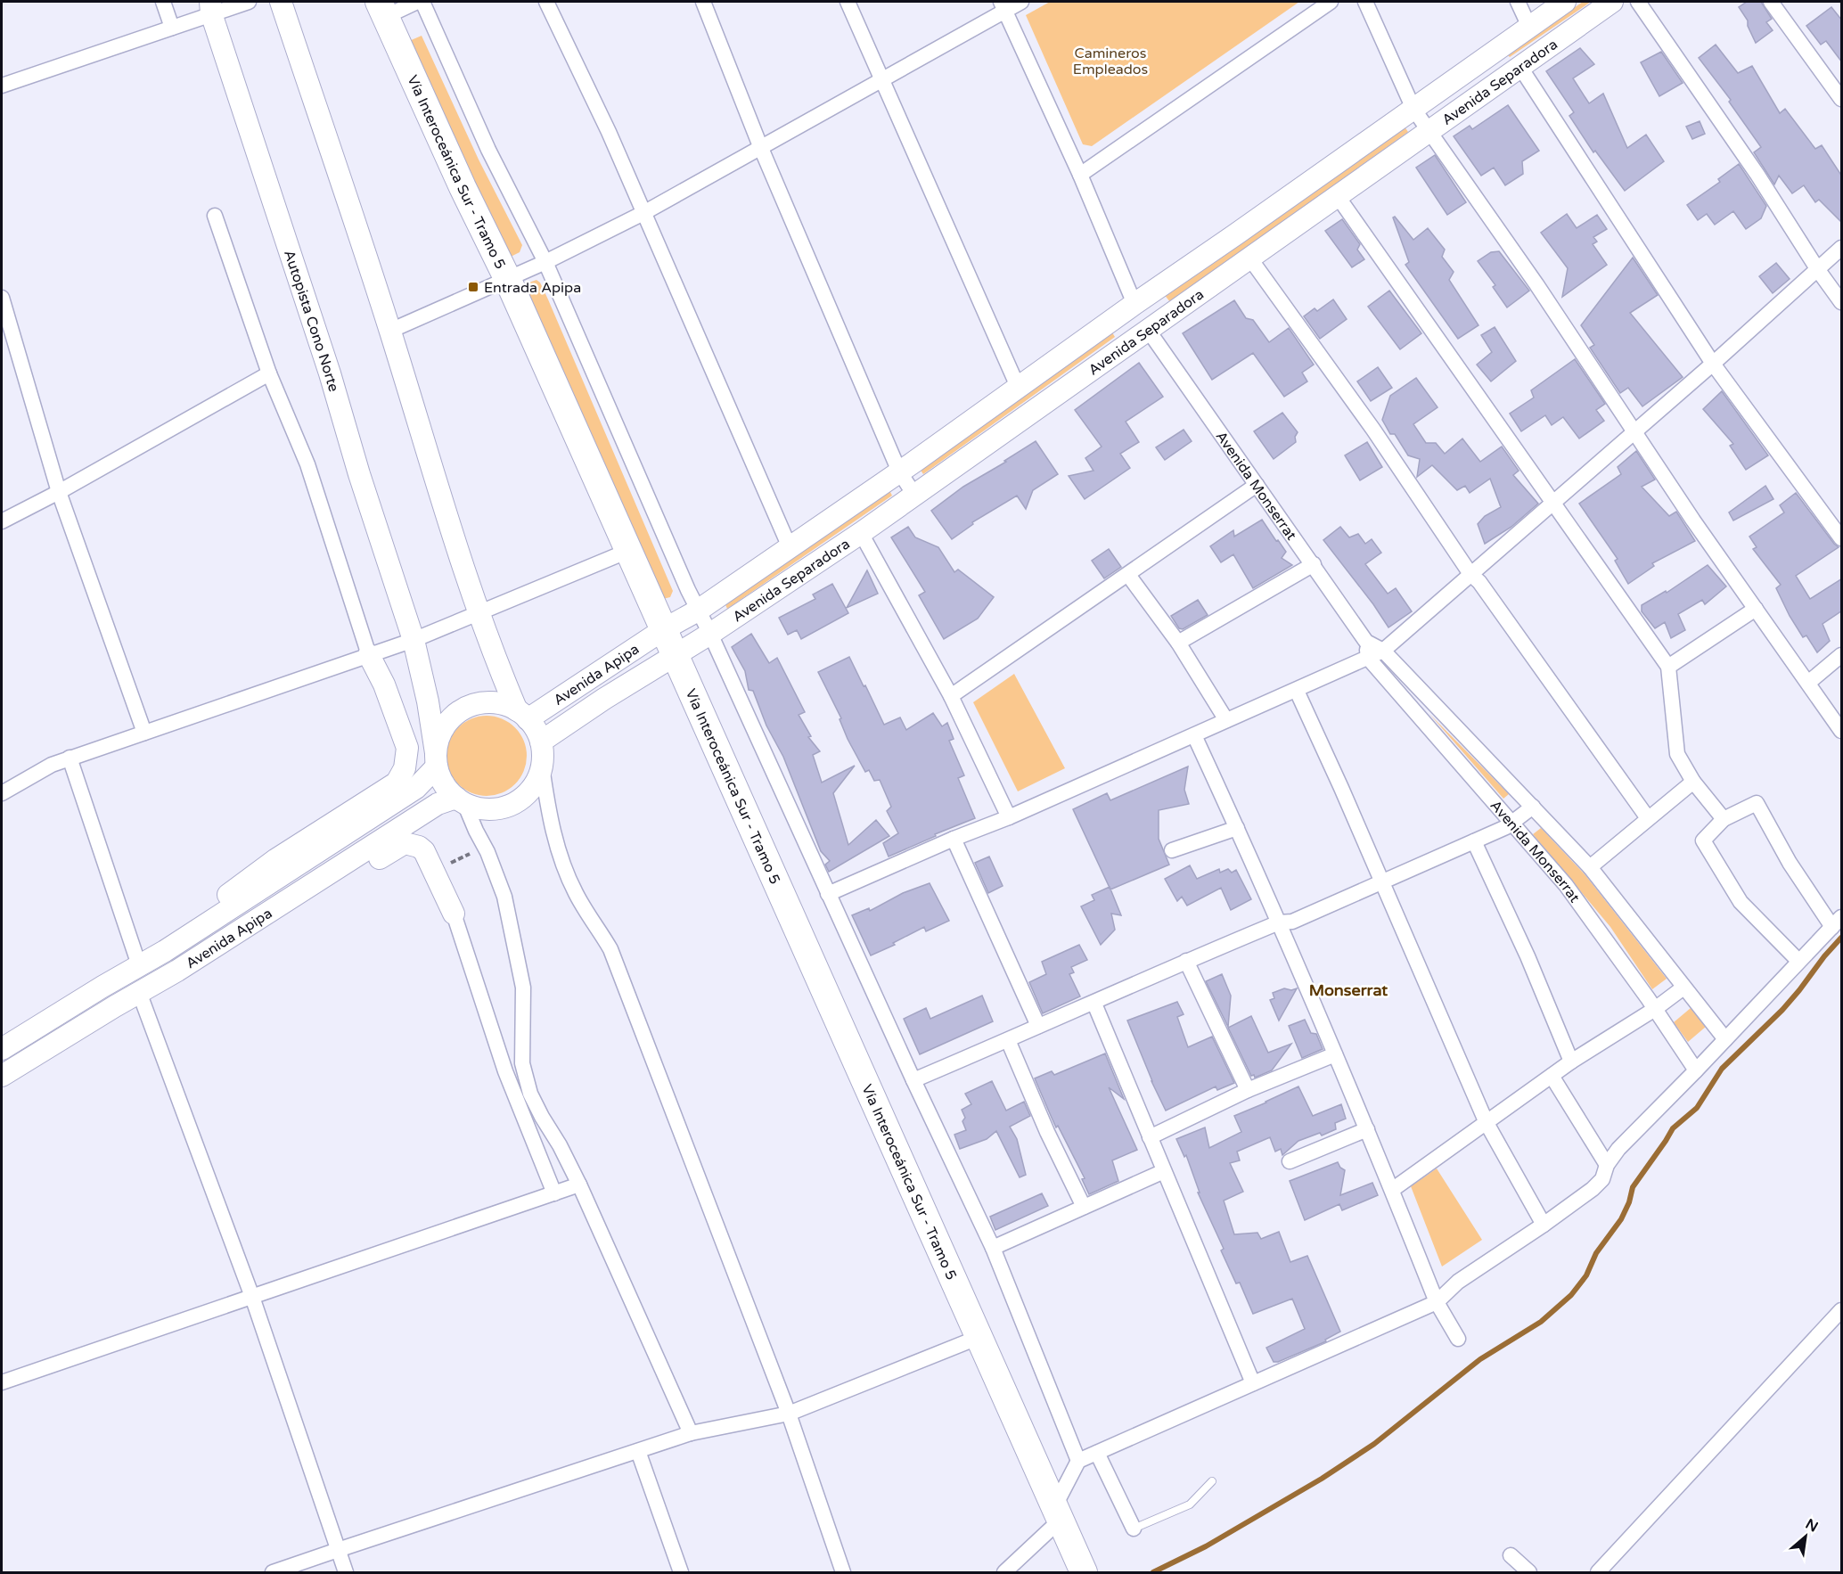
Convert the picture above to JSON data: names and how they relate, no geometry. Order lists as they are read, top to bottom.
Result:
{
  "streets": {
    "highway": ["Vía Interoceánica Sur - Tramo 5"],
    "main road": ["Avenida Separadora", "Autopista Cono Norte", "Avenida Apipa"],
    "street": ["Avenida Monserrat"]
  },
  "crossings": [
    ["Avenida Separadora", "Vía Interoceánica Sur - Tramo 5"],
    ["Avenida Separadora", "Avenida Monserrat"],
    ["Avenida Separadora", "Avenida Apipa"],
    ["Vía Interoceánica Sur - Tramo 5", "Avenida Apipa"],
    ["Autopista Cono Norte", "Avenida Apipa"]
  ],
  "districts": ["Monserrat"],
  "parks": ["Camineros Empleados"],
  "places": {
    "transit": ["Entrada Apipa"]
  },
  "north": "top right"
}
